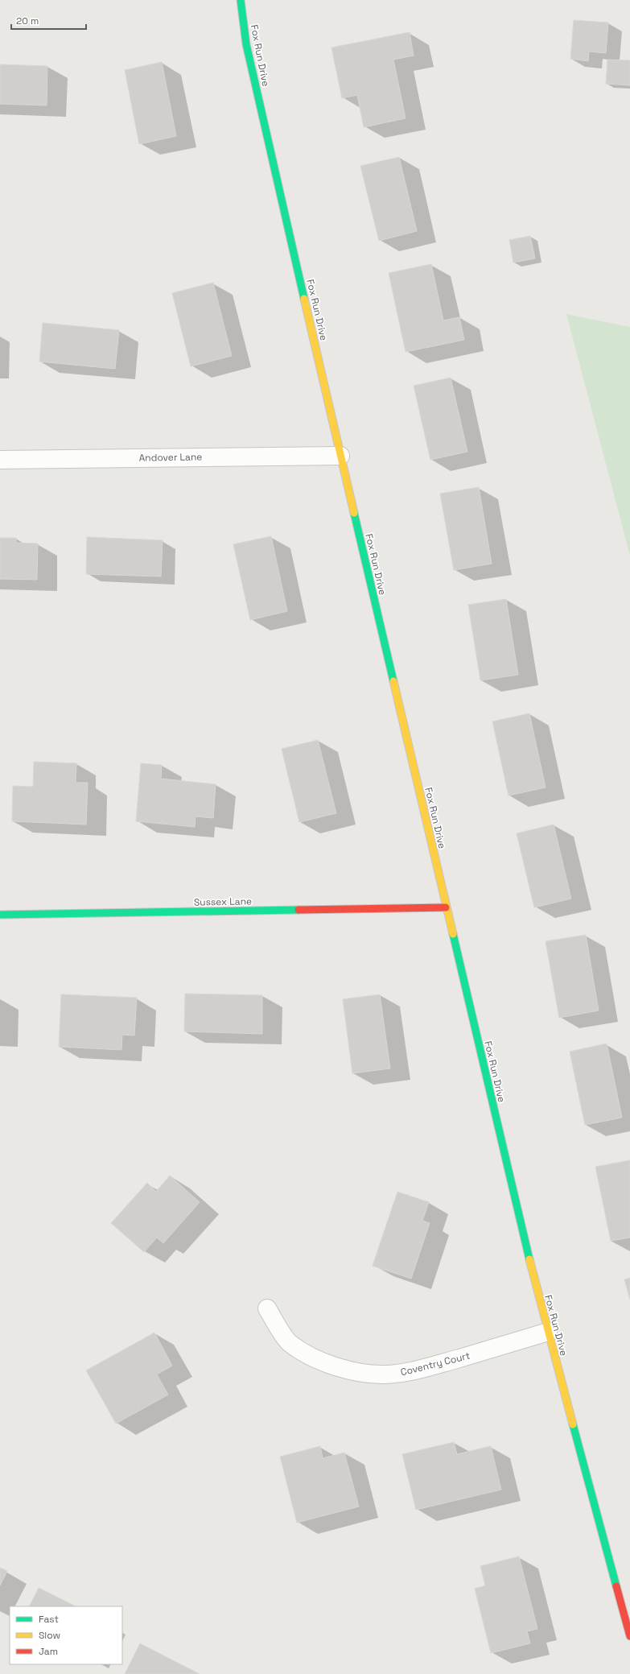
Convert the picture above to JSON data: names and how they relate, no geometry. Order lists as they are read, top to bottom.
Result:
{
  "streets": {
    "street": [
      "Fox Run Drive",
      "Andover Lane",
      "Sussex Lane",
      "Coventry Court"
    ]
  },
  "crossings": [
    ["Fox Run Drive", "Andover Lane"],
    ["Fox Run Drive", "Sussex Lane"],
    ["Fox Run Drive", "Coventry Court"]
  ],
  "legend": ["Fast", "Slow", "Jam"],
  "scale_bar": "20 m"
}
